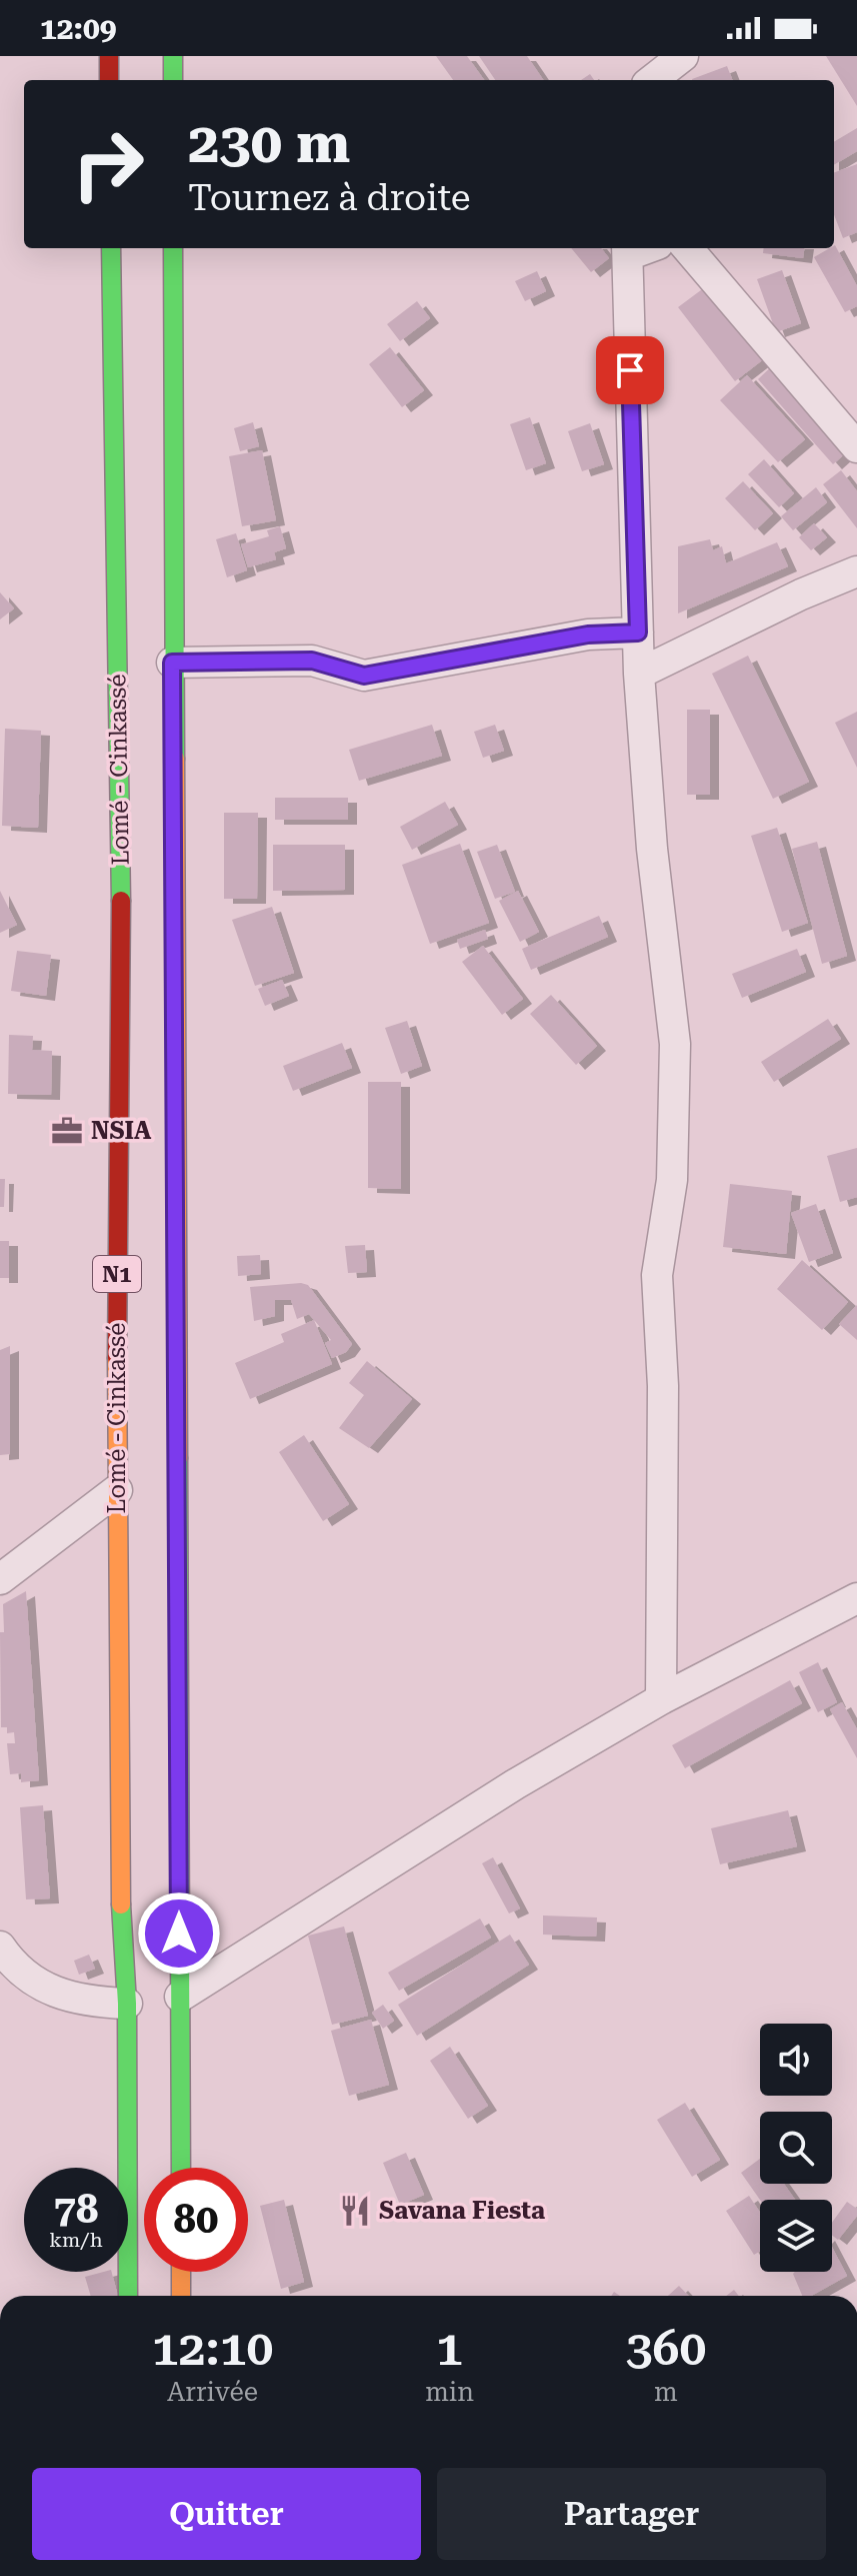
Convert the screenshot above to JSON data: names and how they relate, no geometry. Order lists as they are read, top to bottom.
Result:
{
  "streets": {
    "highway": ["Lomé - Cinkassé", "N1"]
  },
  "places": {
    "office": ["NSIA"],
    "restaurant": ["Savana Fiesta"]
  },
  "page": {
    "status": "12:09",
    "turn": ["230 m", "Tournez à droite"],
    "speed": "78 km/h",
    "limit": "80",
    "eta": [
      "12:10",
      "Arrivée",
      "1",
      "min",
      "360",
      "m"
    ],
    "buttons": ["Quitter", "Partager"]
  }
}
